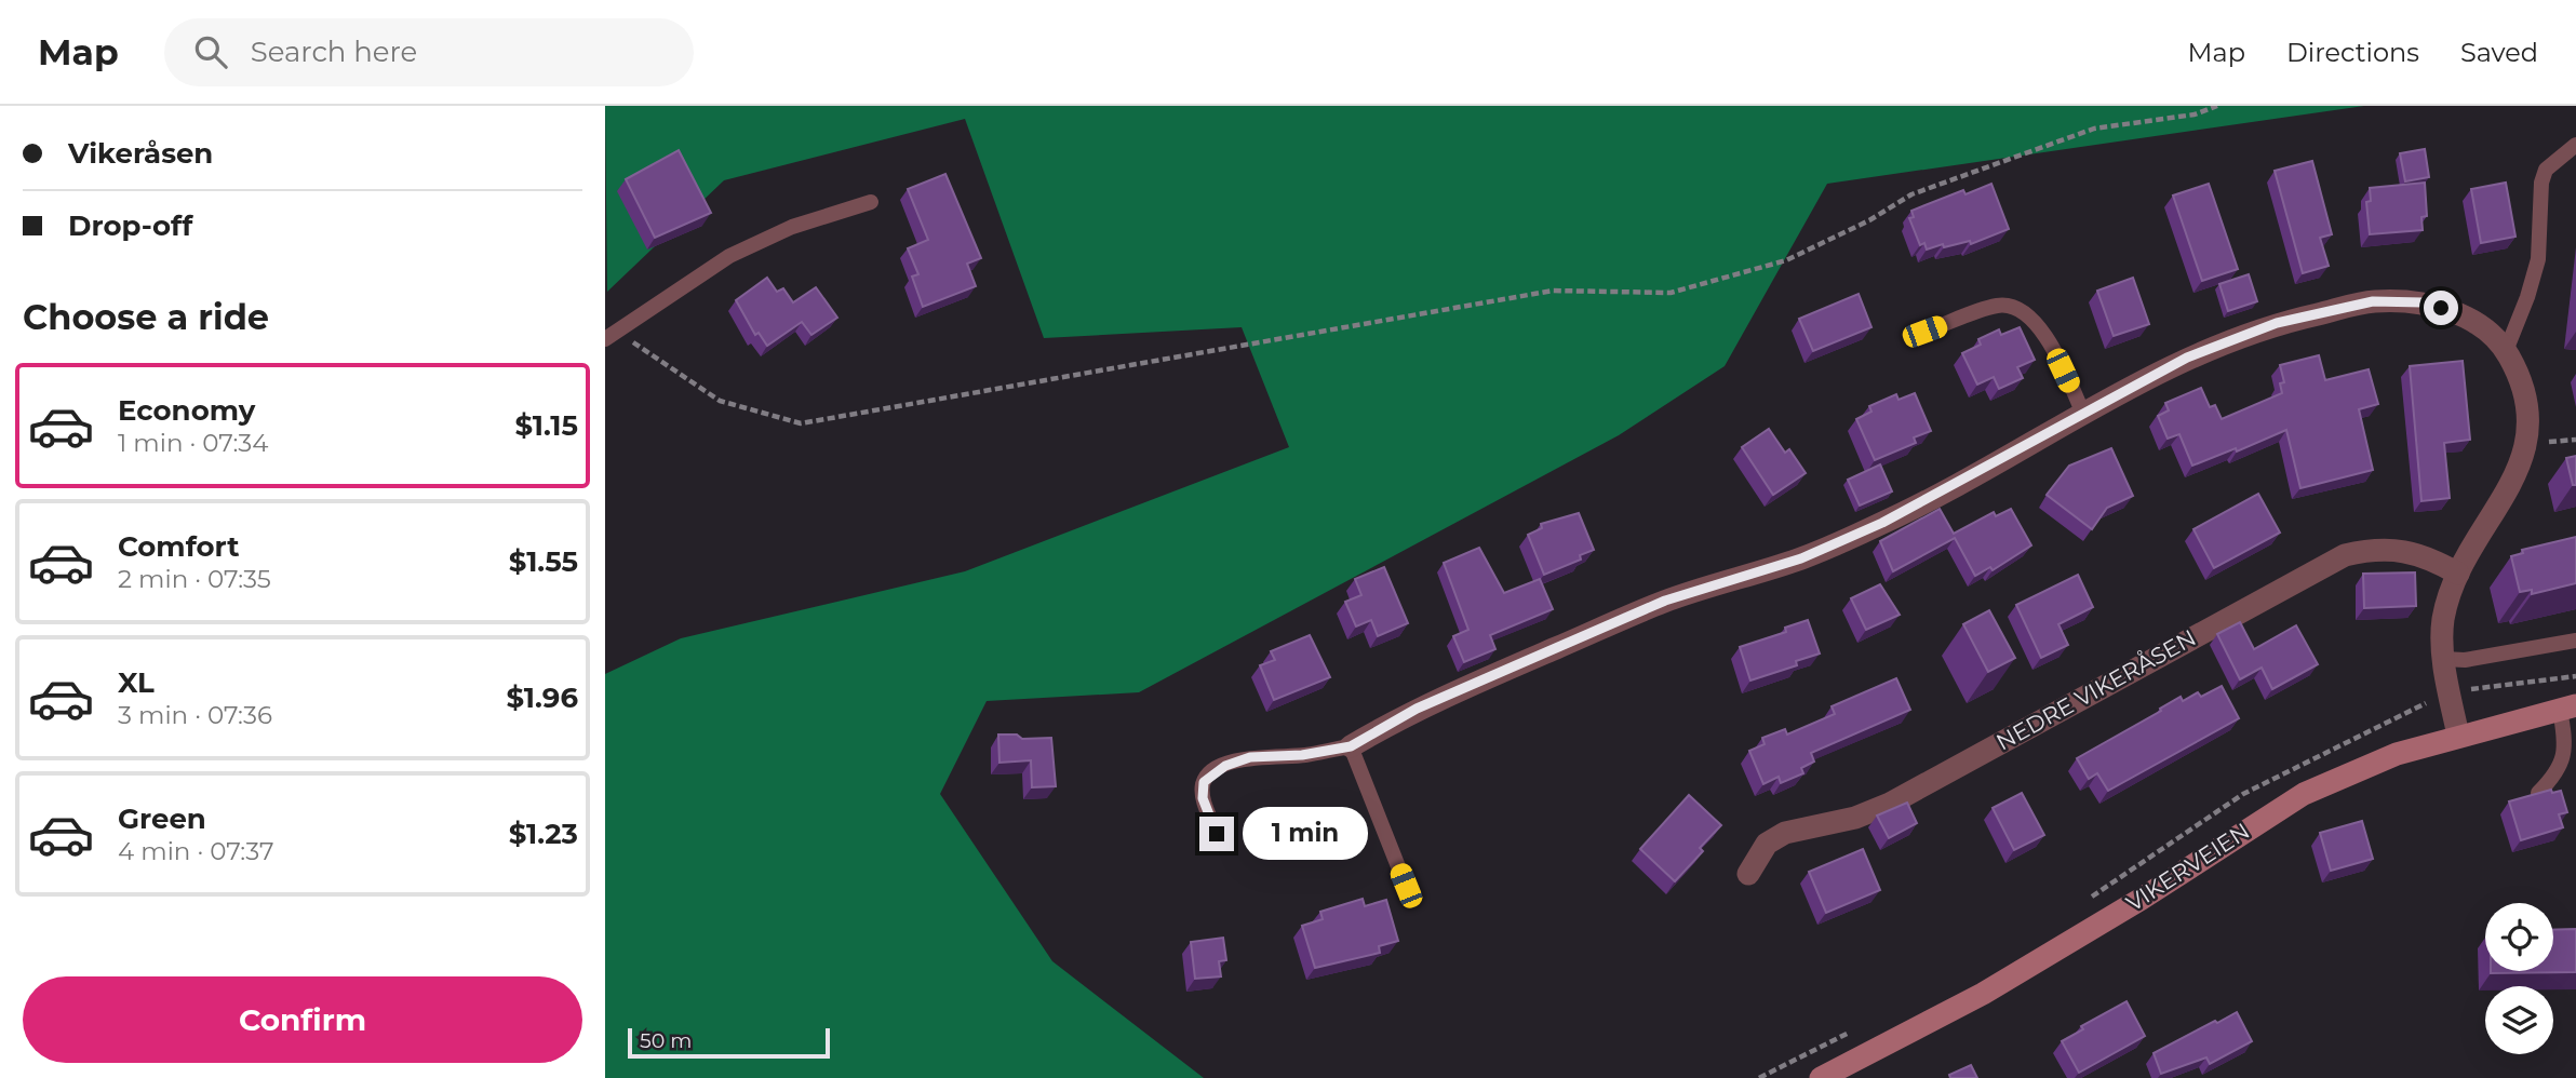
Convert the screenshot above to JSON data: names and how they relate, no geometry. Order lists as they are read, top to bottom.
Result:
{
  "streets": {
    "main road": ["VIKERVEIEN"],
    "street": ["NEDRE VIKERÅSEN"]
  },
  "scale_bar": "50 m",
  "page": {
    "header": "Map",
    "search": "Search here",
    "nav": ["Map", "Directions", "Saved"],
    "banner": ["Vikeråsen", "Drop-off"],
    "heading": "Choose a ride",
    "list": [
      {
        "name": "Economy",
        "note": "1 min · 07:34",
        "value": "$1.15"
      },
      {
        "name": "Comfort",
        "note": "2 min · 07:35",
        "value": "$1.55"
      },
      {
        "name": "XL",
        "note": "3 min · 07:36",
        "value": "$1.96"
      },
      {
        "name": "Green",
        "note": "4 min · 07:37",
        "value": "$1.23"
      }
    ],
    "bubble": "1 min",
    "buttons": "Confirm",
    "scale": "50 m"
  }
}
